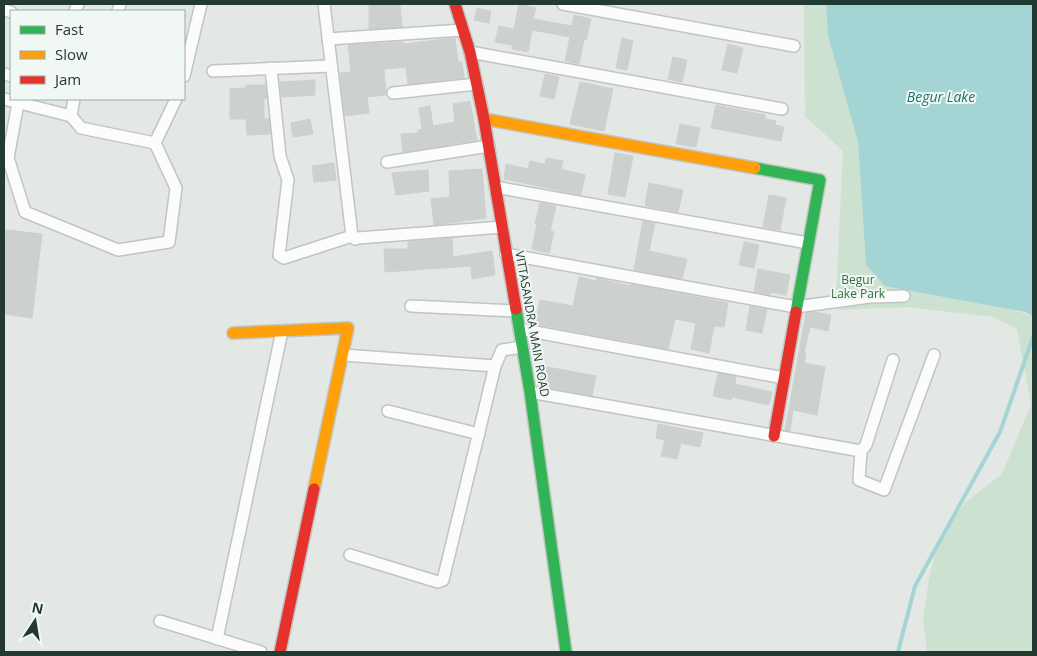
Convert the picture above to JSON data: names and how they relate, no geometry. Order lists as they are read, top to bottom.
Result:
{
  "streets": {
    "street": ["VITTASANDRA MAIN ROAD"]
  },
  "water": ["Begur Lake"],
  "parks": ["Begur Lake Park"],
  "legend": ["Fast", "Slow", "Jam"],
  "north": "top"
}
